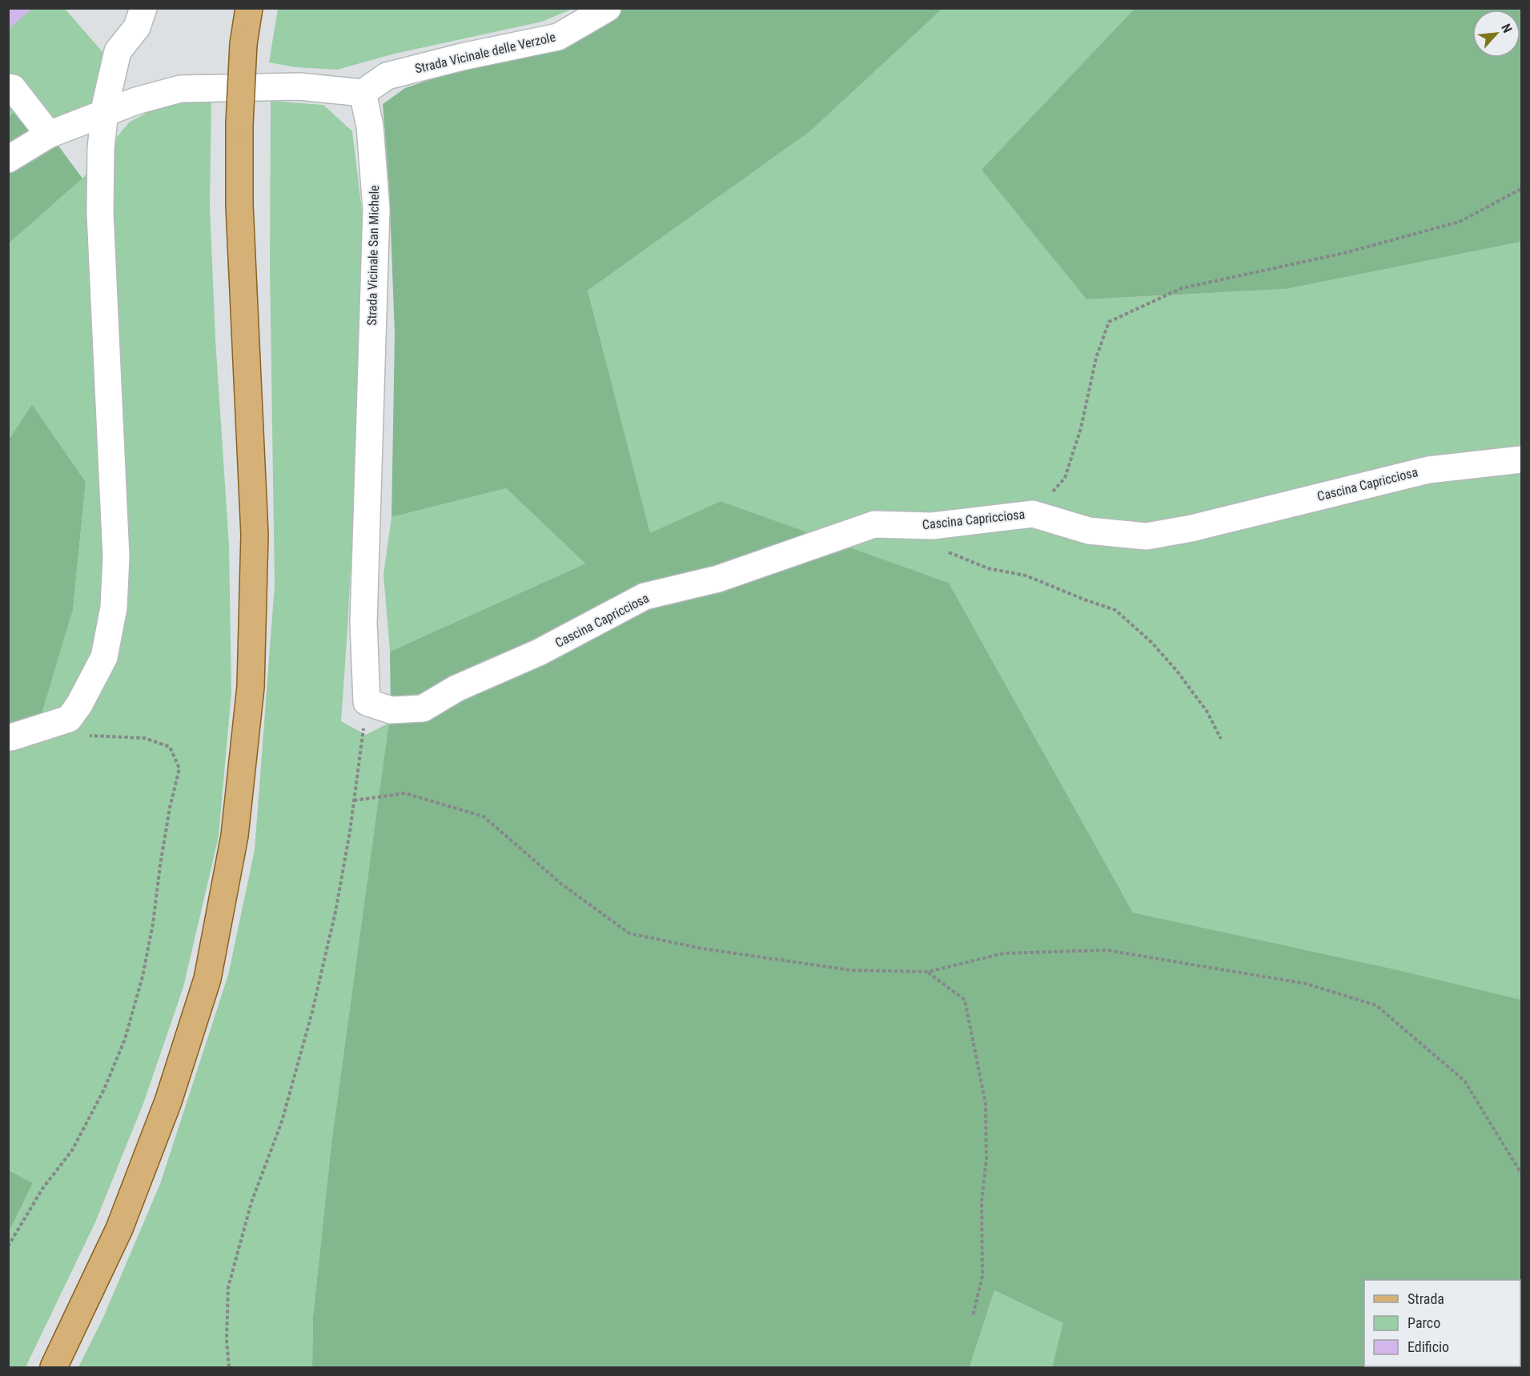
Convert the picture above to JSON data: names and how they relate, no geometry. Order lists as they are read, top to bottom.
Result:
{
  "streets": {
    "street": ["Strada Vicinale delle Verzole", "Strada Vicinale San Michele", "Cascina Capricciosa"]
  },
  "crossings": [
    ["Strada Vicinale delle Verzole", "Strada Vicinale San Michele"],
    ["Strada Vicinale San Michele", "Cascina Capricciosa"]
  ],
  "legend": ["Strada", "Parco", "Edificio"],
  "north": "top right"
}
